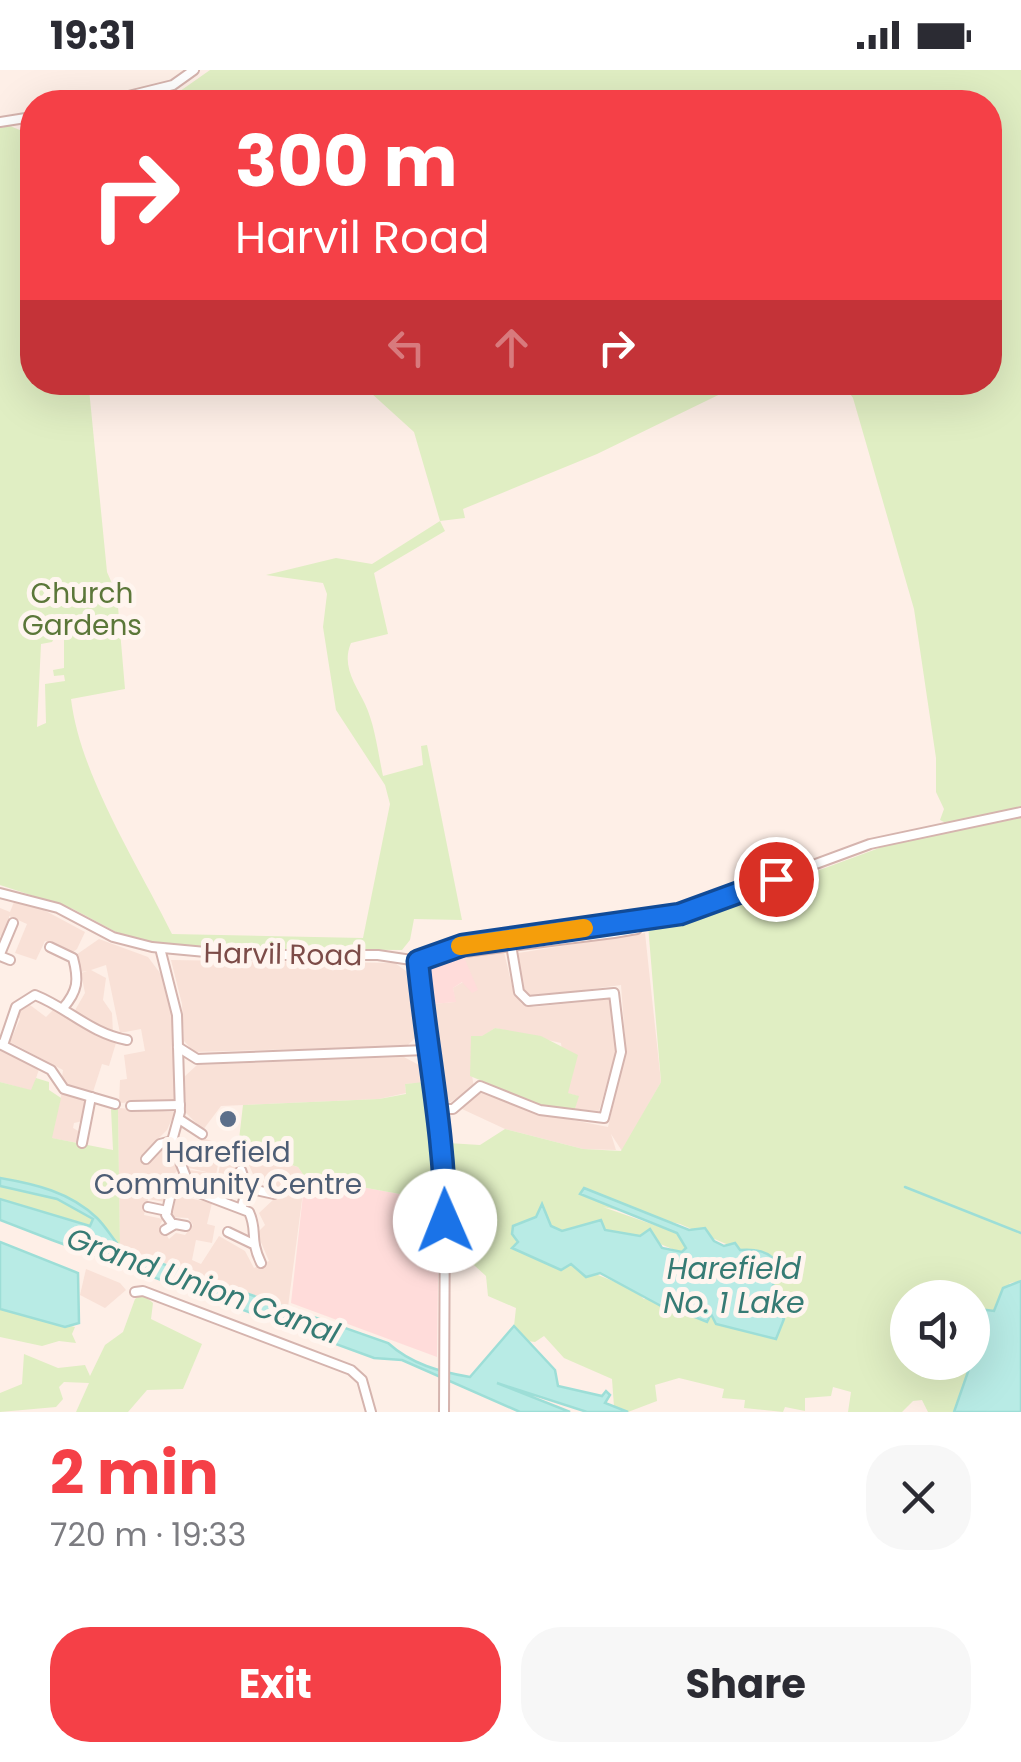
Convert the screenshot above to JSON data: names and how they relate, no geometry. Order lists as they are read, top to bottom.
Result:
{
  "streets": {
    "street": ["Harvil Road"]
  },
  "water": ["Harefield No. 1 Lake", "Grand Union Canal"],
  "parks": ["Church Gardens"],
  "places": ["Harefield Community Centre"],
  "page": {
    "status": "19:31",
    "turn": ["300 m", "Harvil Road"],
    "heading": ["2 min", "720 m · 19:33"],
    "buttons": ["Exit", "Share"]
  }
}
